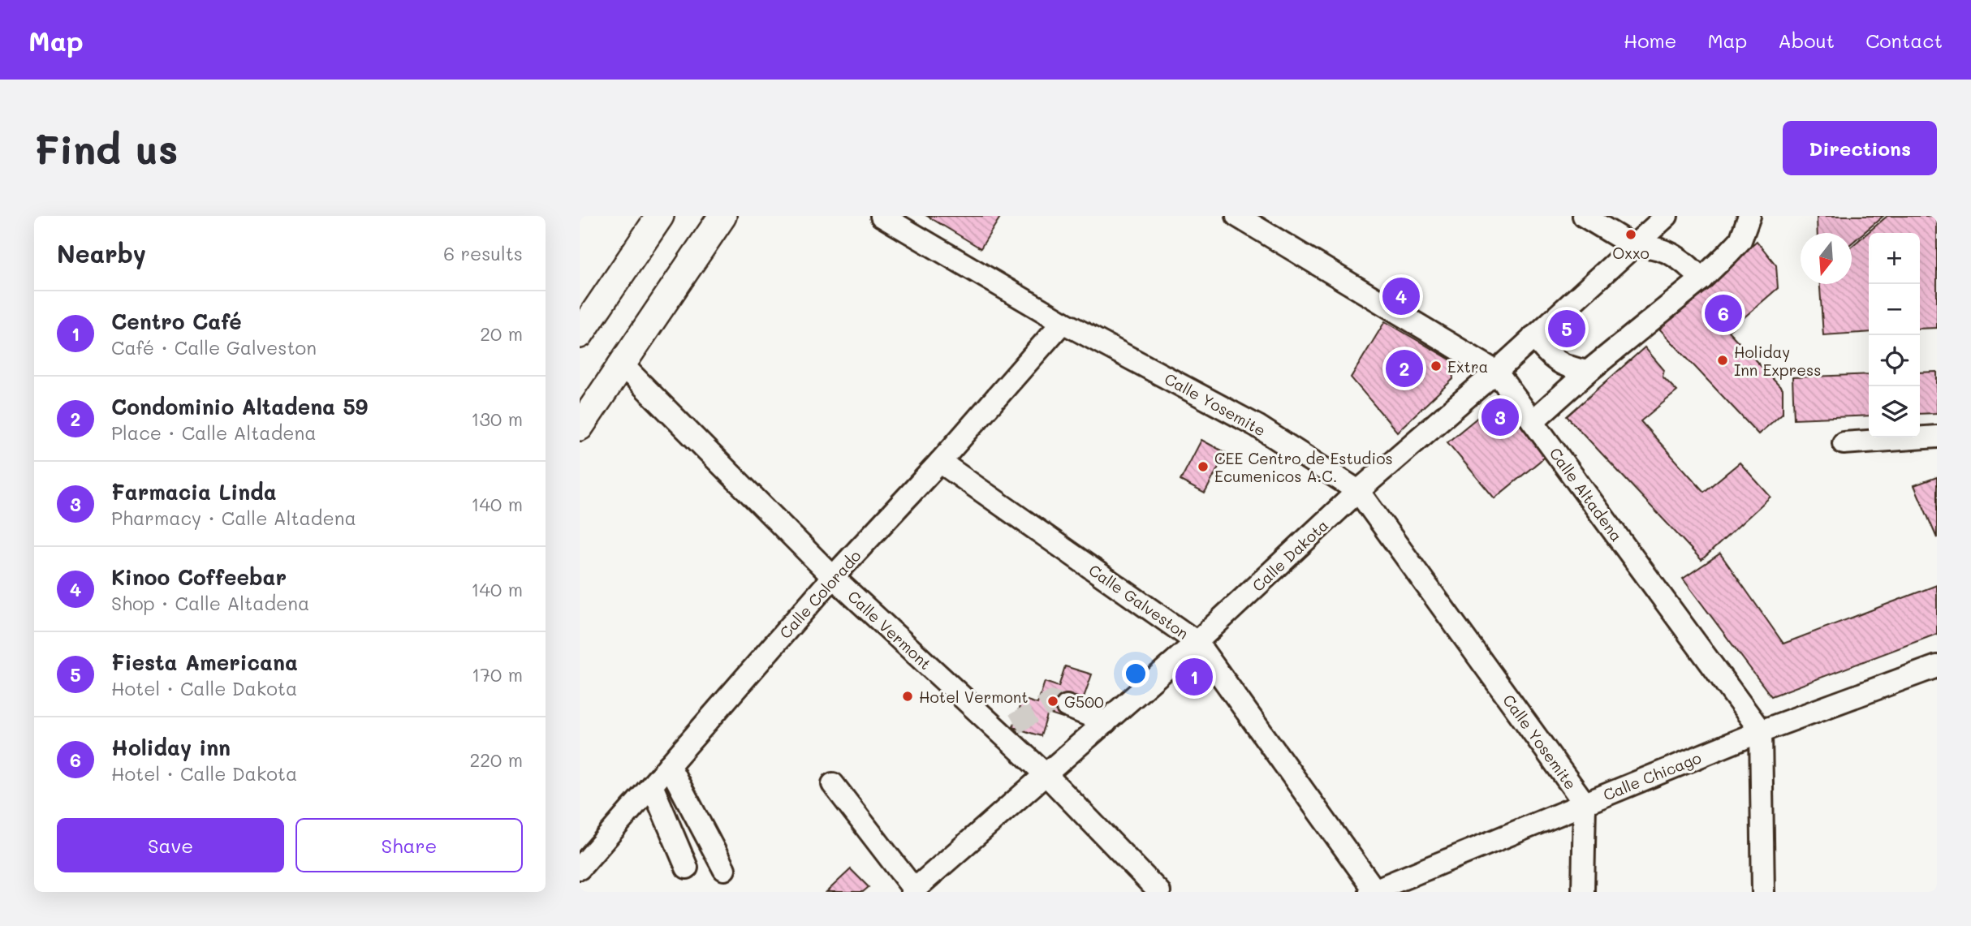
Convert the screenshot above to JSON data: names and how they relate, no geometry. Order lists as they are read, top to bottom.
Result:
{
  "streets": {
    "street": [
      "Calle Yosemite",
      "Calle Altadena",
      "Calle Dakota",
      "Calle Colorado",
      "Calle Galveston",
      "Calle Vermont",
      "Calle Chicago"
    ]
  },
  "crossings": [
    ["Calle Yosemite", "Calle Dakota"],
    ["Calle Yosemite", "Calle Colorado"],
    ["Calle Yosemite", "Calle Chicago"],
    ["Calle Altadena", "Calle Dakota"],
    ["Calle Altadena", "Calle Chicago"],
    ["Calle Dakota", "Calle Galveston"],
    ["Calle Dakota", "Calle Vermont"],
    ["Calle Colorado", "Calle Galveston"],
    ["Calle Colorado", "Calle Vermont"],
    ["Calle Galveston", "Calle Chicago"]
  ],
  "places": [
    "Oxxo",
    "Holiday Inn Express",
    "Extra",
    "CEE Centro de Estudios Ecumenicos A.C.",
    "Hotel Vermont",
    "G500"
  ],
  "north": "bottom",
  "page": {
    "header": "Map",
    "nav": [
      "Home",
      "Map",
      "About",
      "Contact"
    ],
    "buttons": [
      "Directions",
      ["Save", "Share"]
    ],
    "title": "Find us",
    "heading": ["Nearby", "6 results"],
    "map_buttons": ["+", "−"],
    "pins": [
      "4",
      "6",
      "5",
      "2",
      "3",
      "1"
    ],
    "list": [
      {
        "mark": "1",
        "name": "Centro Café",
        "note": "Café · Calle Galveston",
        "value": "20 m"
      },
      {
        "mark": "2",
        "name": "Condominio Altadena 59",
        "note": "Place · Calle Altadena",
        "value": "130 m"
      },
      {
        "mark": "3",
        "name": "Farmacia Linda",
        "note": "Pharmacy · Calle Altadena",
        "value": "140 m"
      },
      {
        "mark": "4",
        "name": "Kinoo Coffeebar",
        "note": "Shop · Calle Altadena",
        "value": "140 m"
      },
      {
        "mark": "5",
        "name": "Fiesta Americana",
        "note": "Hotel · Calle Dakota",
        "value": "170 m"
      },
      {
        "mark": "6",
        "name": "Holiday inn",
        "note": "Hotel · Calle Dakota",
        "value": "220 m"
      }
    ]
  }
}
